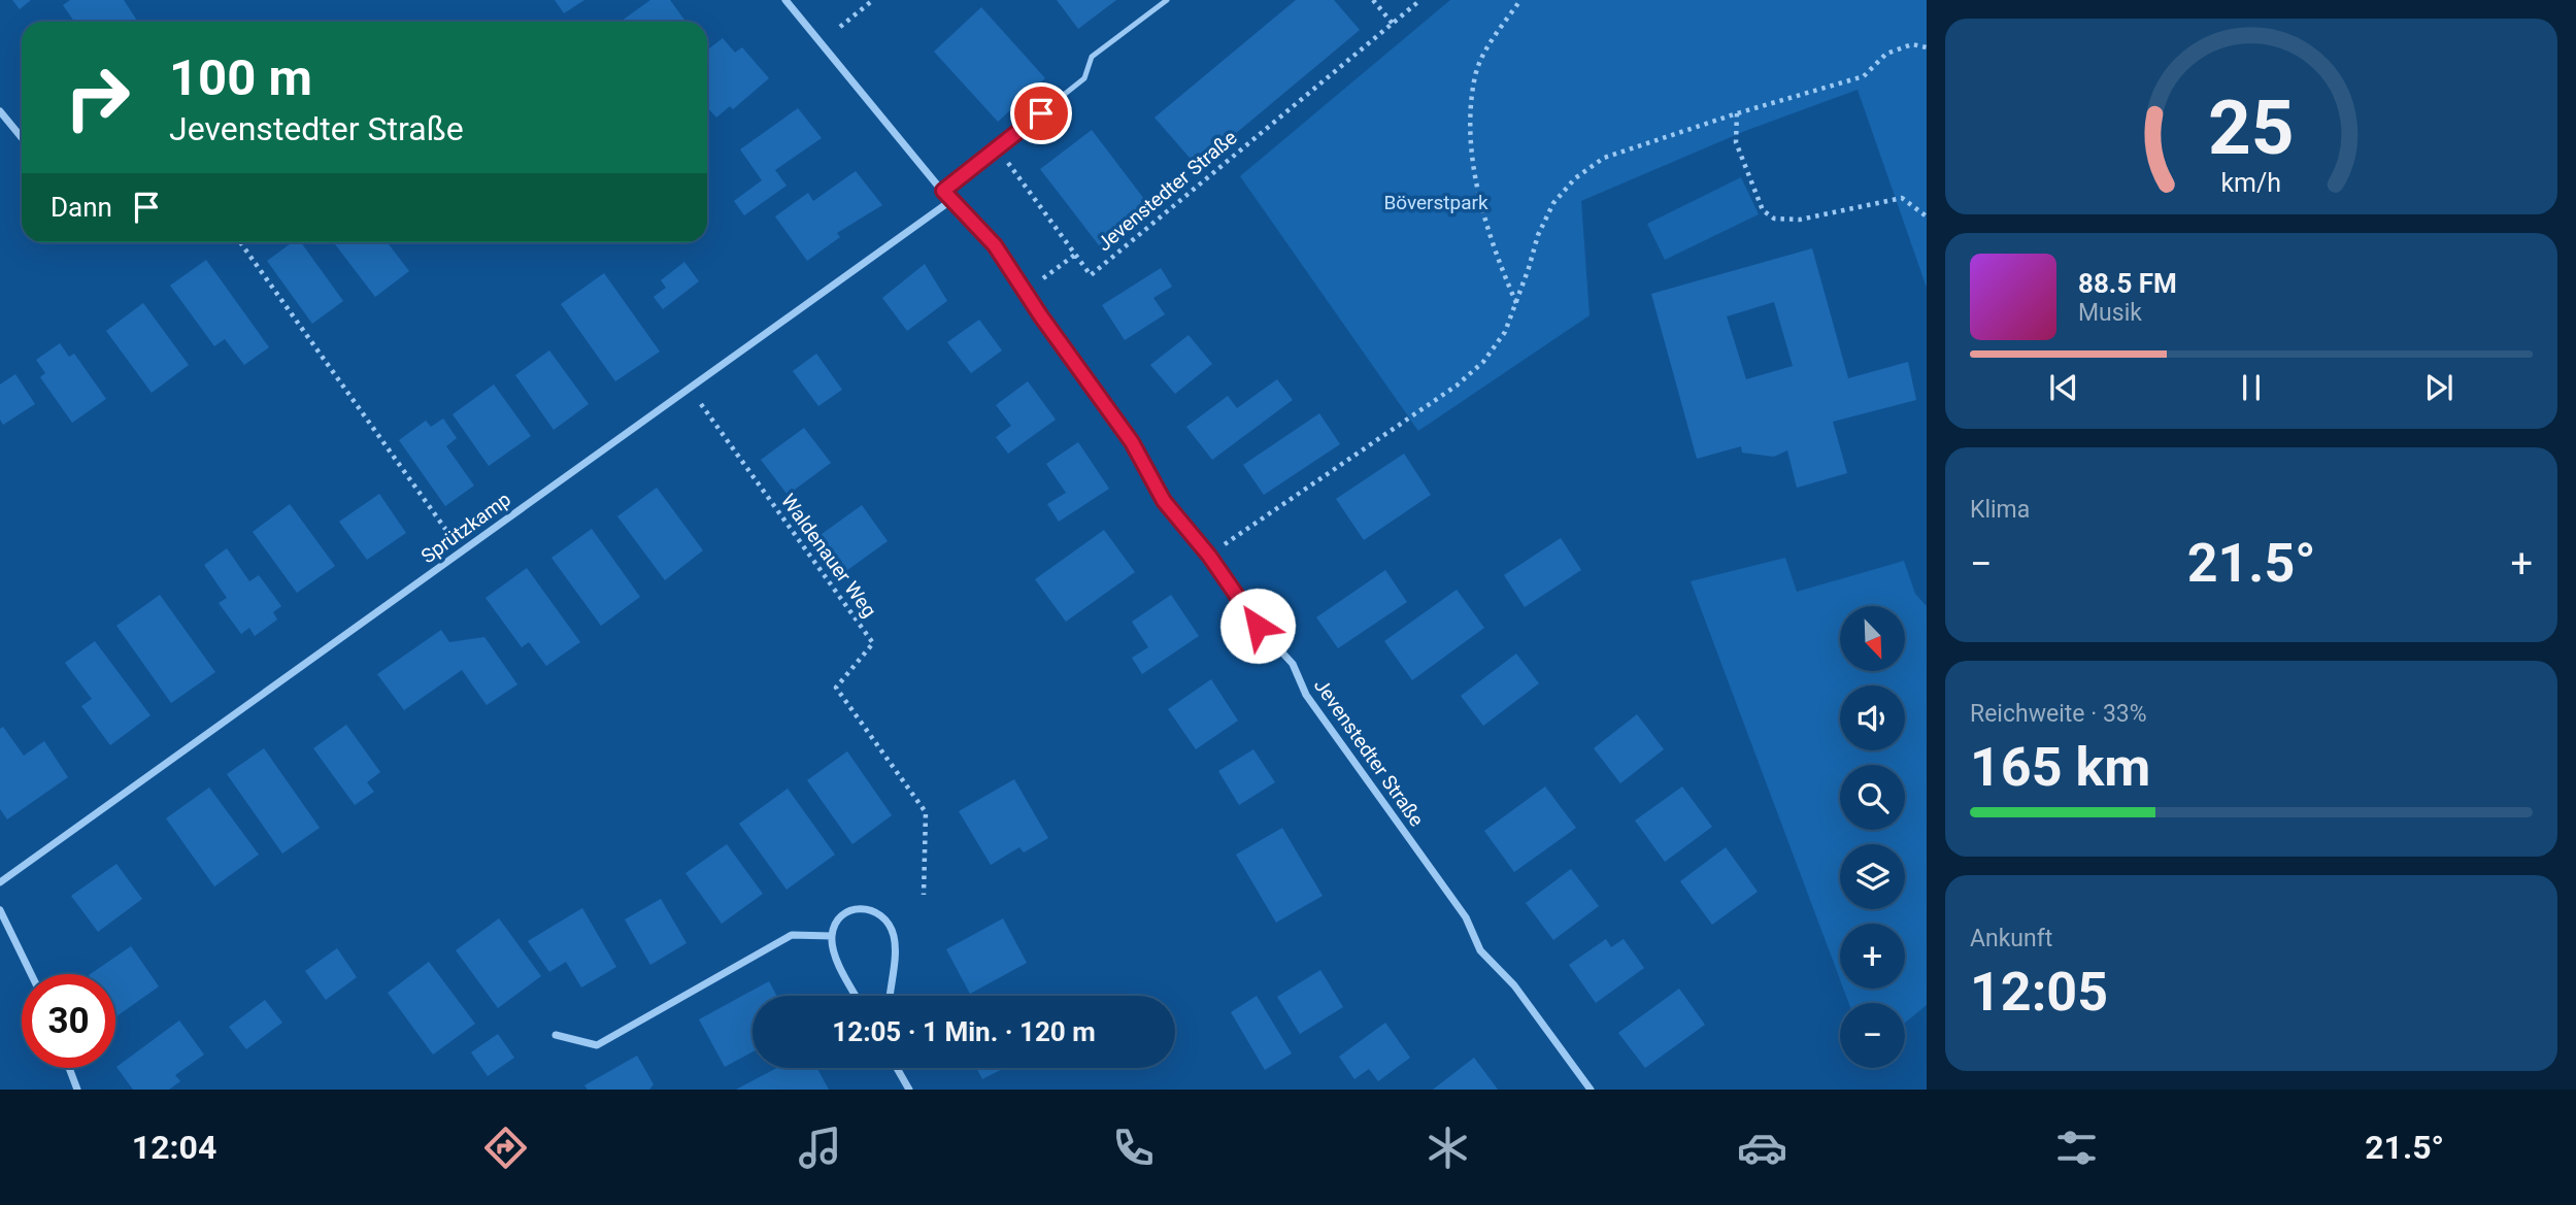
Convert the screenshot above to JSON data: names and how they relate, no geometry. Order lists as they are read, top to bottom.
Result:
{
  "streets": {
    "street": ["Jevenstedter Straße", "Sprützkamp"],
    "path": ["Waldenauer Weg"]
  },
  "crossings": [
    ["Jevenstedter Straße", "Sprützkamp"],
    ["Sprützkamp", "Waldenauer Weg"]
  ],
  "parks": ["Böverstpark"],
  "north": "bottom right",
  "page": {
    "turn": ["100 m", "Jevenstedter Straße"],
    "then": "Dann",
    "song": ["88.5 FM", "Musik"],
    "tile": [
      "Klima",
      ["Reichweite · 33%", "165 km"],
      ["Ankunft", "12:05"]
    ],
    "heat": ["−", "21.5°", "+"],
    "map_buttons": ["+", "−"],
    "limit": "30",
    "trip": "12:05 · 1 Min. · 120 m",
    "tabs": ["12:04", "21.5°"],
    "gauge": ["25", "km/h"]
  }
}
